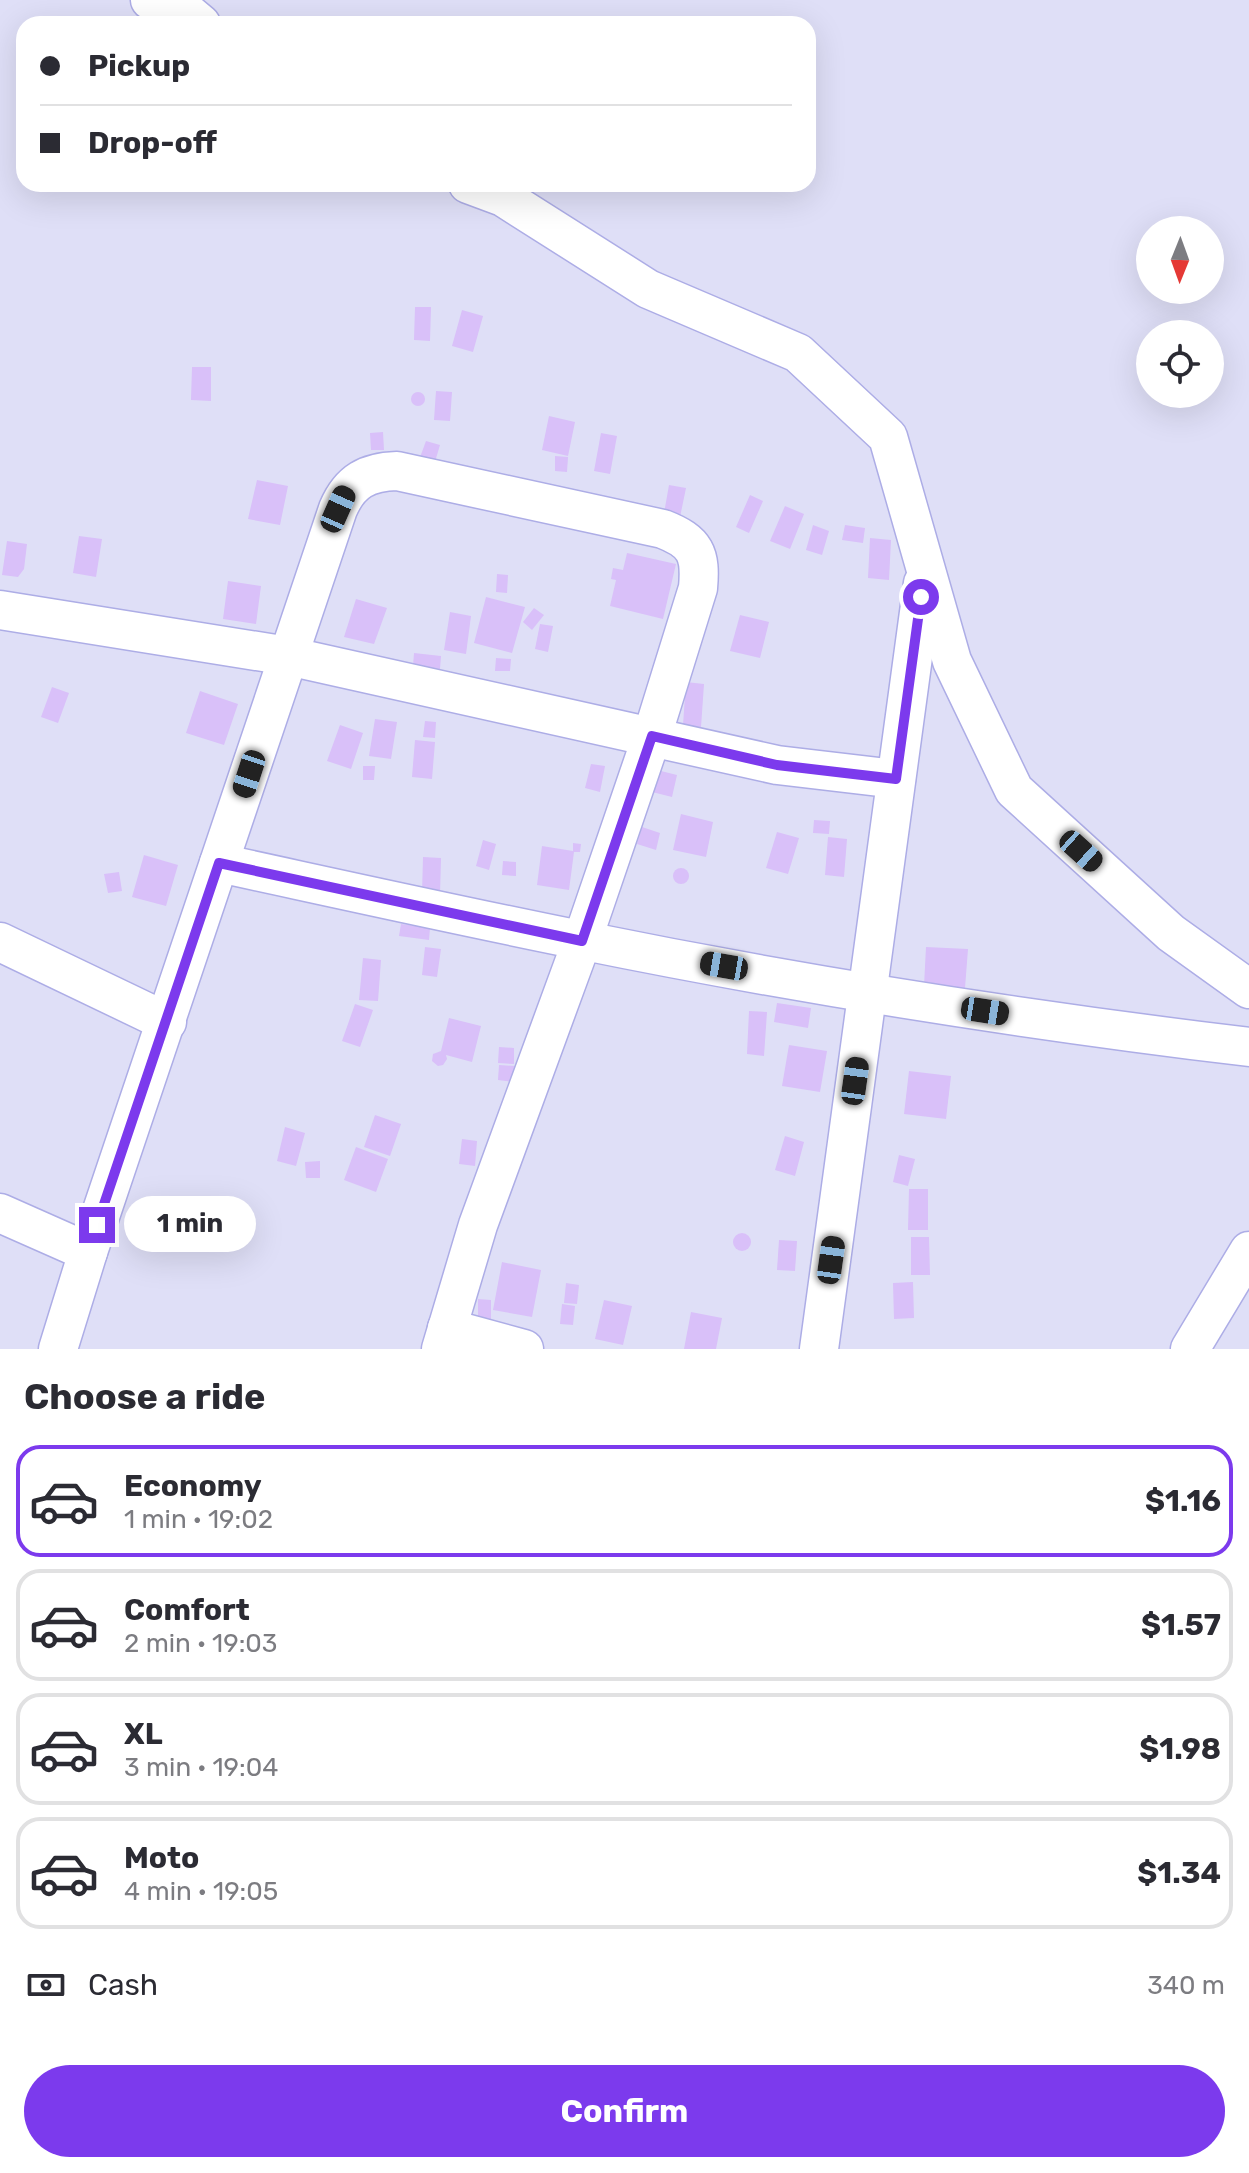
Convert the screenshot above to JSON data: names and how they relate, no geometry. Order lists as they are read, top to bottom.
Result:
{
  "north": "bottom",
  "page": {
    "banner": ["Pickup", "Drop-off"],
    "bubble": "1 min",
    "heading": "Choose a ride",
    "list": [
      {
        "name": "Economy",
        "note": "1 min · 19:02",
        "value": "$1.16"
      },
      {
        "name": "Comfort",
        "note": "2 min · 19:03",
        "value": "$1.57"
      },
      {
        "name": "XL",
        "note": "3 min · 19:04",
        "value": "$1.98"
      },
      {
        "name": "Moto",
        "note": "4 min · 19:05",
        "value": "$1.34"
      }
    ],
    "pay": ["Cash", "340 m"],
    "buttons": "Confirm"
  }
}
